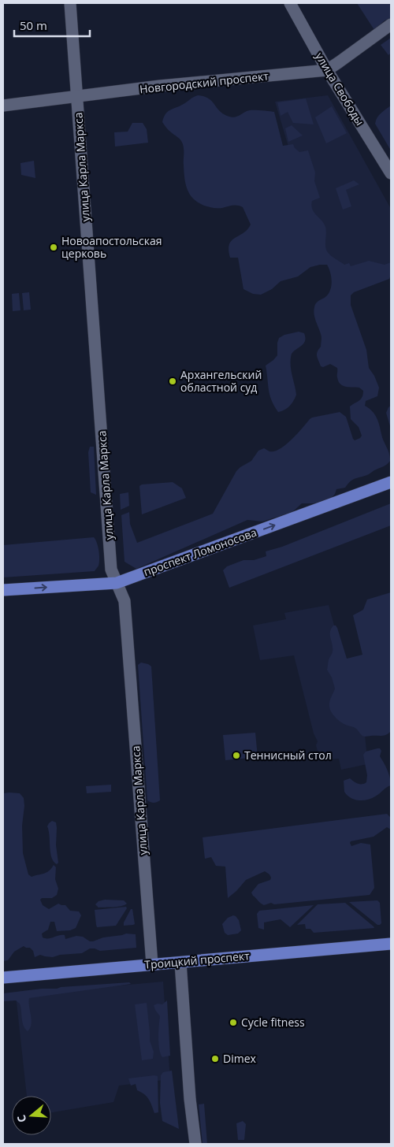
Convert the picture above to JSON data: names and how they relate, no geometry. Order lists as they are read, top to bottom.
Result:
{
  "streets": {
    "main road": ["проспект Ломоносова", "Троицкий проспект"],
    "street": ["Новгородский проспект", "улица Свободы", "улица Карла Маркса"]
  },
  "crossings": [
    ["Новгородский проспект", "улица Свободы"],
    ["Новгородский проспект", "улица Карла Маркса"],
    ["улица Карла Маркса", "проспект Ломоносова"],
    ["улица Карла Маркса", "Троицкий проспект"]
  ],
  "one_way": ["проспект Ломоносова"],
  "places": [
    "Новоапостольская церковь",
    "Архангельский областной суд",
    "Теннисный стол",
    "Cycle fitness",
    "Dimex"
  ],
  "scale_bar": "50 m",
  "north": "left"
}
